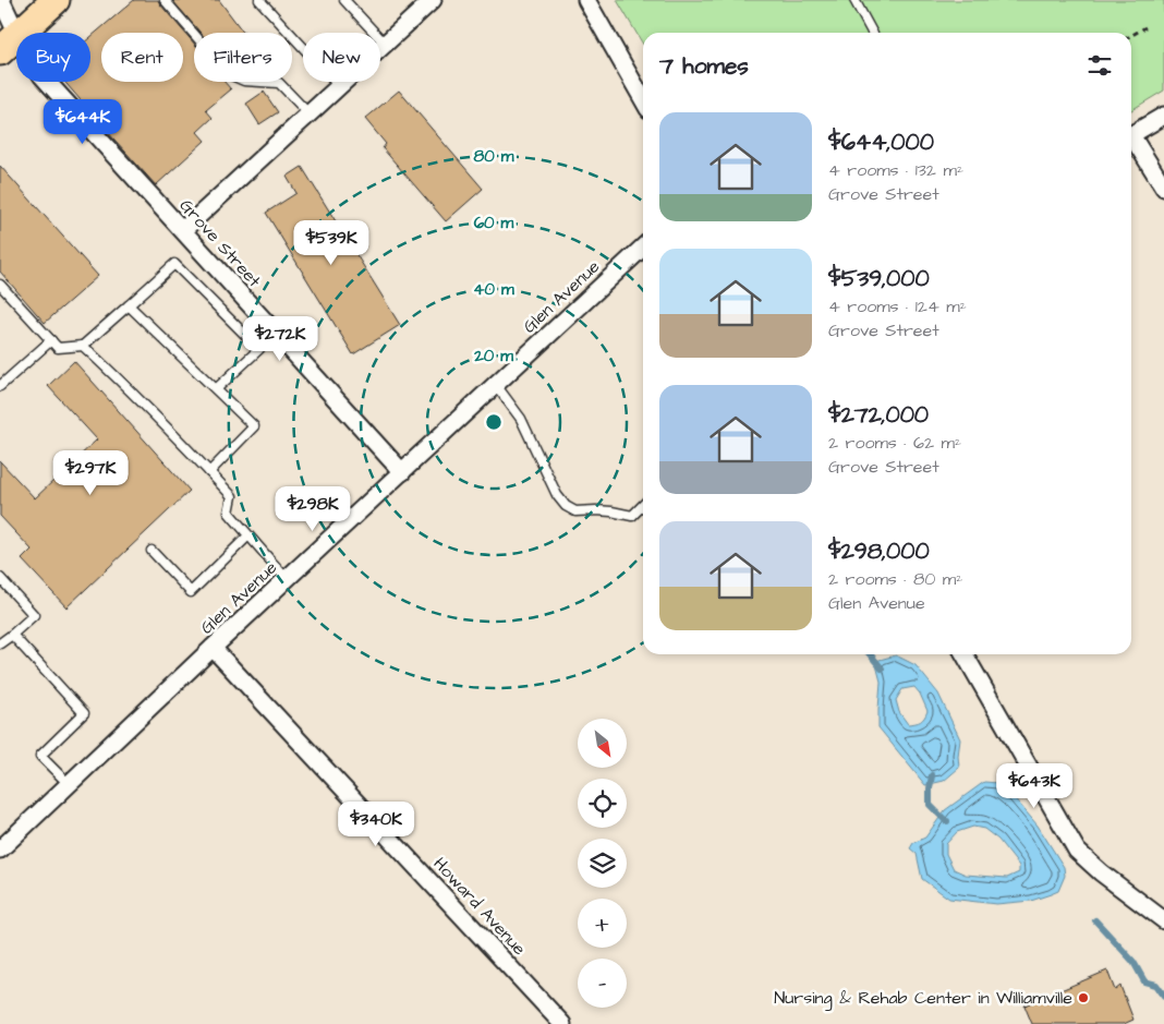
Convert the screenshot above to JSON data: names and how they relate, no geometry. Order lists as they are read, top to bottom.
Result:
{
  "streets": {
    "street": ["Grove Street", "Glen Avenue", "Howard Avenue"]
  },
  "crossings": [
    ["Grove Street", "Glen Avenue"],
    ["Glen Avenue", "Howard Avenue"]
  ],
  "places": ["Nursing & Rehab Center in Williamville"],
  "north": "bottom right",
  "page": {
    "chip": [
      "Buy",
      "Rent",
      "Filters",
      "New"
    ],
    "heading": "7 homes",
    "list": [
      {
        "name": "$644,000",
        "note": "4 rooms · 132 m² · Grove Street"
      },
      {
        "name": "$539,000",
        "note": "4 rooms · 124 m² · Grove Street"
      },
      {
        "name": "$272,000",
        "note": "2 rooms · 62 m² · Grove Street"
      },
      {
        "name": "$298,000",
        "note": "2 rooms · 80 m² · Glen Avenue"
      }
    ],
    "price": [
      "$644K",
      "$539K",
      "$272K",
      "$297K",
      "$298K",
      "$643K",
      "$340K"
    ],
    "map_buttons": ["+", "−"]
  },
  "rings": [
    "80 m",
    "60 m",
    "40 m",
    "20 m"
  ]
}
